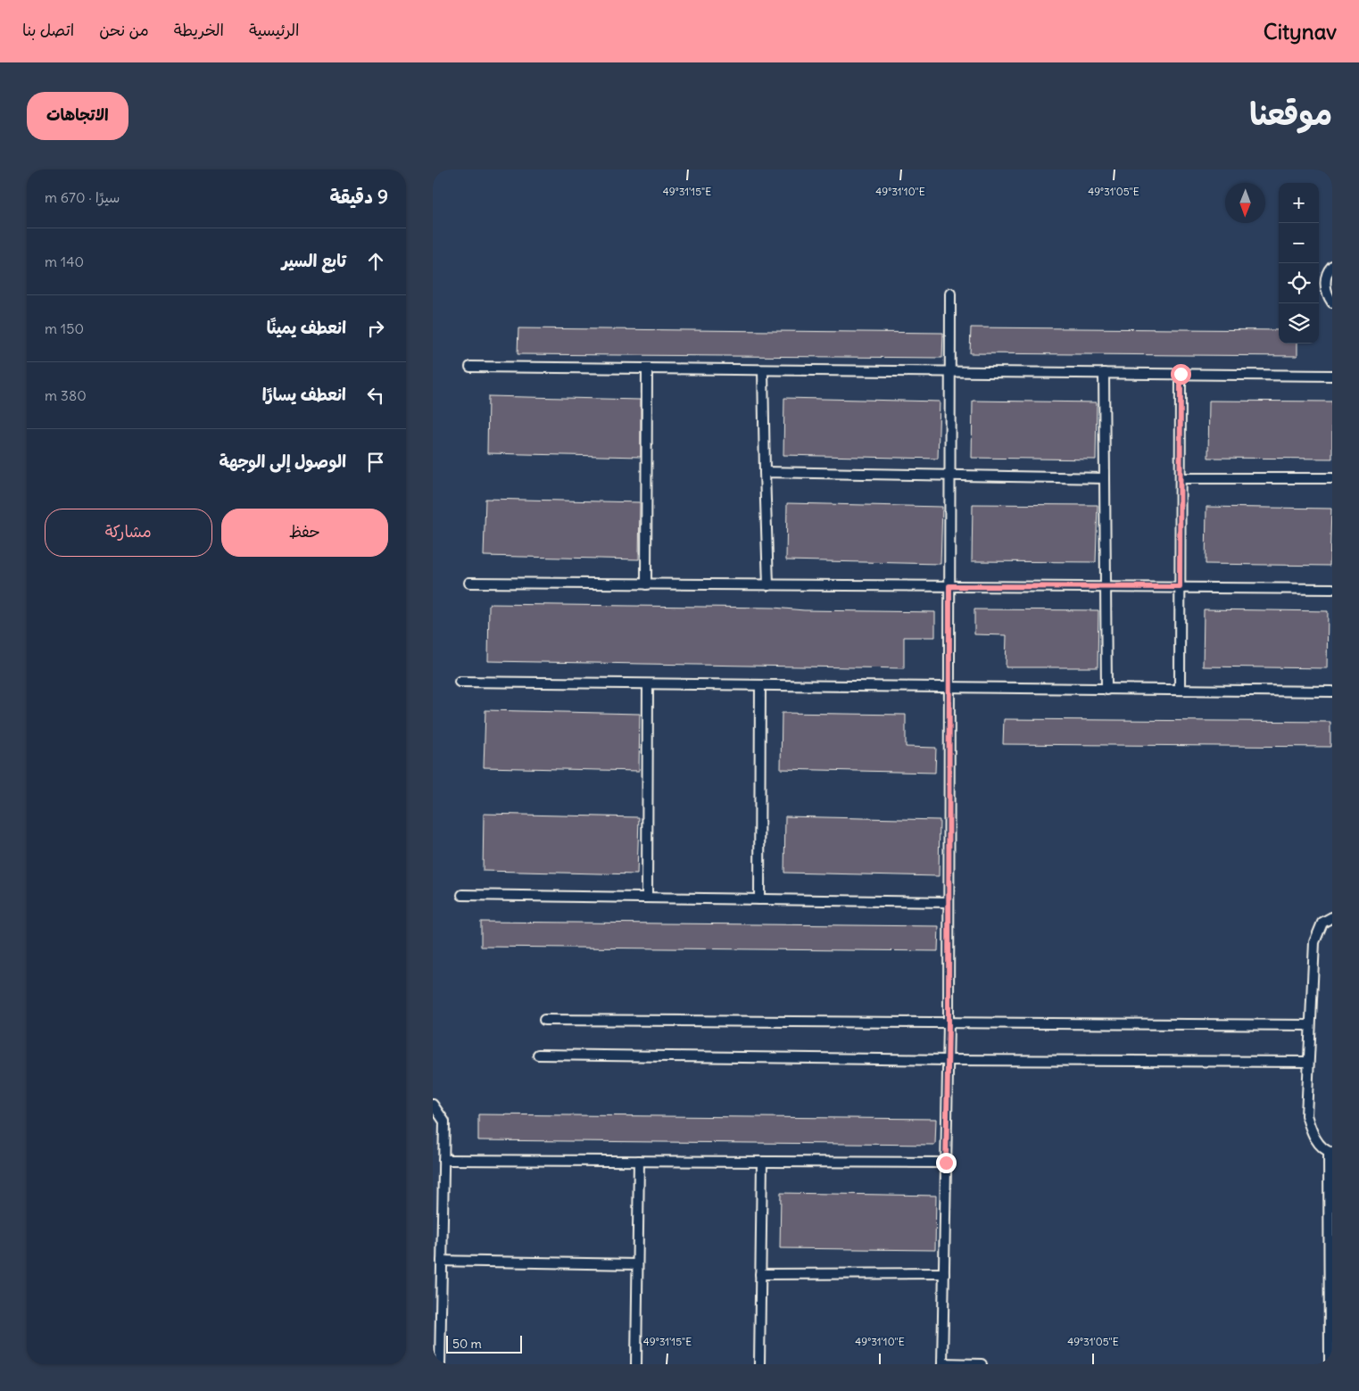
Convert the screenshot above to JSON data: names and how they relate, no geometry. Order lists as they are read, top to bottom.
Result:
{
  "scale_bar": "50 m",
  "north": "bottom",
  "page": {
    "header": "Citynav",
    "nav": [
      "الرئيسية",
      "الخريطة",
      "من نحن",
      "اتصل بنا"
    ],
    "title": "موقعنا",
    "buttons": [
      "الاتجاهات",
      ["حفظ", "مشاركة"]
    ],
    "heading": ["9 دقيقة", "سيرًا · 670 m"],
    "map_buttons": ["+", "−"],
    "list": [
      ["تابع السير", "140 m"],
      ["انعطف يمينًا", "150 m"],
      ["انعطف يسارًا", "380 m"],
      "الوصول إلى الوجهة"
    ],
    "scale": "50 m"
  },
  "coordinates": ["49°31'15\"E", "49°31'10\"E", "49°31'05\"E"]
}
